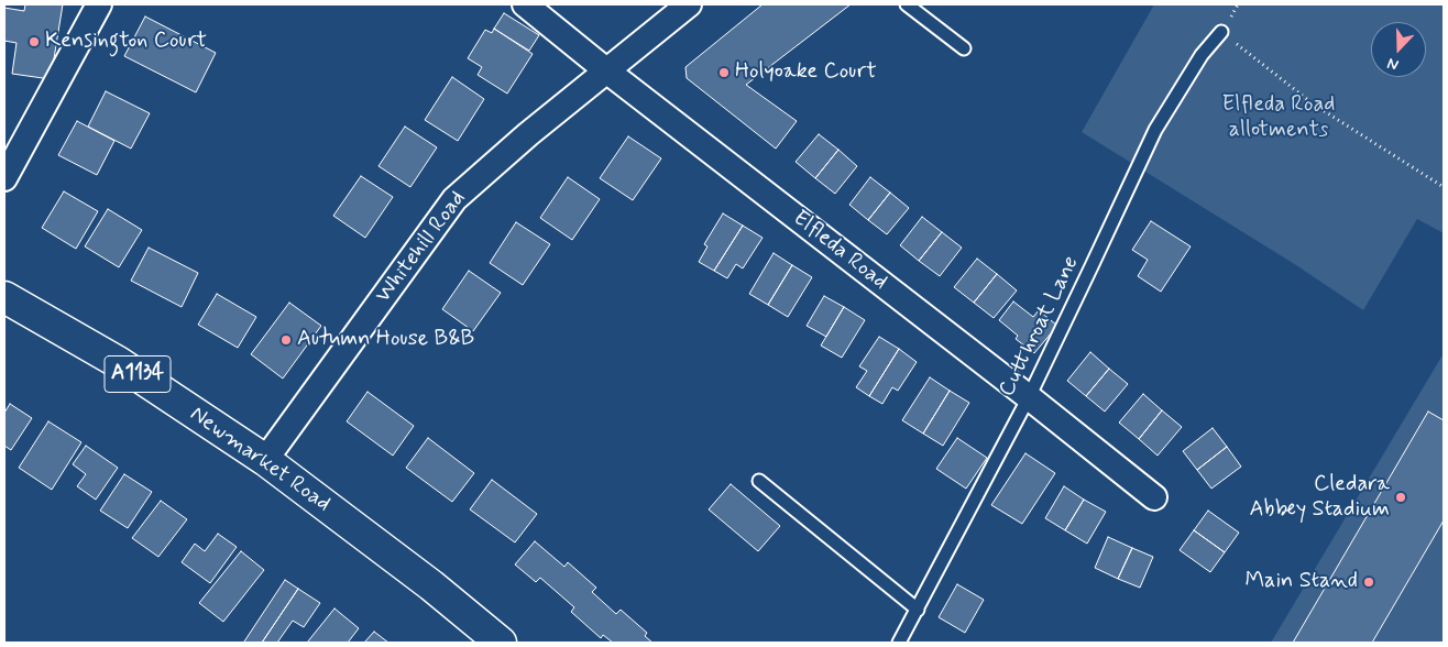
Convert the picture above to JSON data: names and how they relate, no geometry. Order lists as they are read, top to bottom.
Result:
{
  "streets": {
    "main road": ["A1134", "Newmarket Road"],
    "street": ["Whitehill Road", "Elfleda Road"],
    "lane": ["Cutthroat Lane"]
  },
  "crossings": [
    ["Whitehill Road", "Elfleda Road"],
    ["Whitehill Road", "Newmarket Road"],
    ["Elfleda Road", "Cutthroat Lane"]
  ],
  "parks": ["Elfleda Road allotments"],
  "places": [
    "Kensington Court",
    "Holyoake Court",
    "Autumn House B&B",
    "Cledara Abbey Stadium",
    "Main Stand"
  ],
  "north": "bottom"
}
